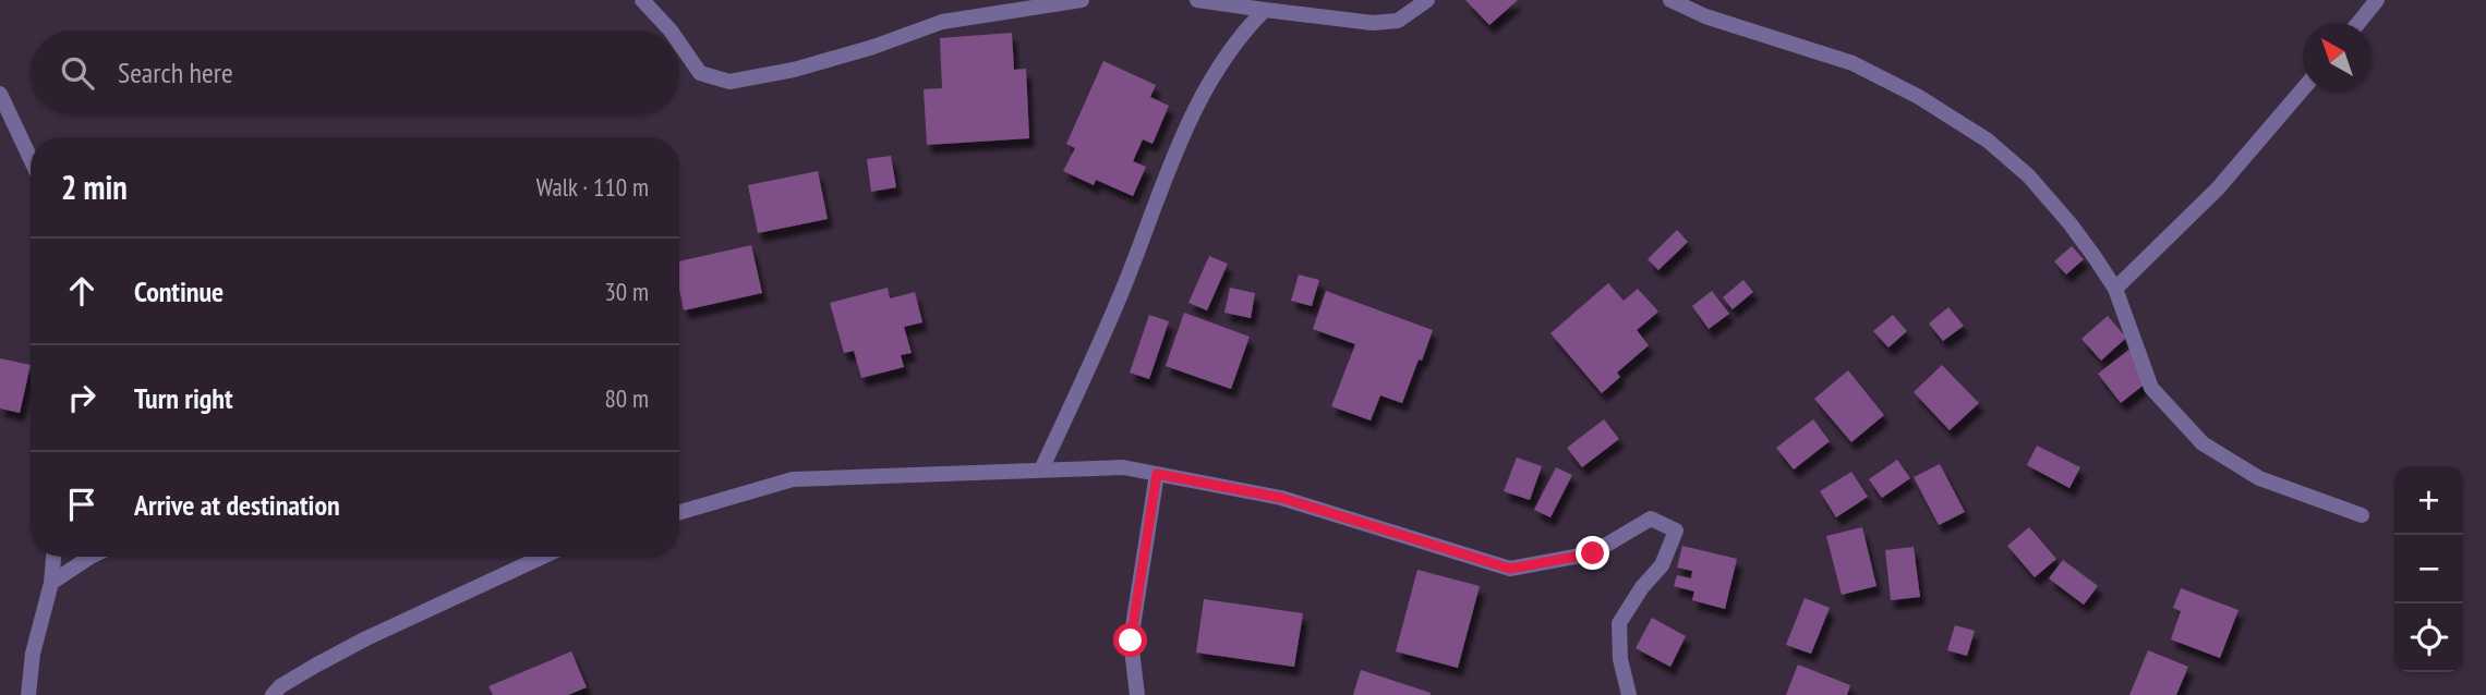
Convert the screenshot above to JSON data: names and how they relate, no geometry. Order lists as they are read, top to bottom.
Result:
{
  "north": "top left",
  "page": {
    "search": "Search here",
    "heading": ["2 min", "Walk · 110 m"],
    "list": [
      ["Continue", "30 m"],
      ["Turn right", "80 m"],
      "Arrive at destination"
    ],
    "map_buttons": ["+", "−"]
  }
}
